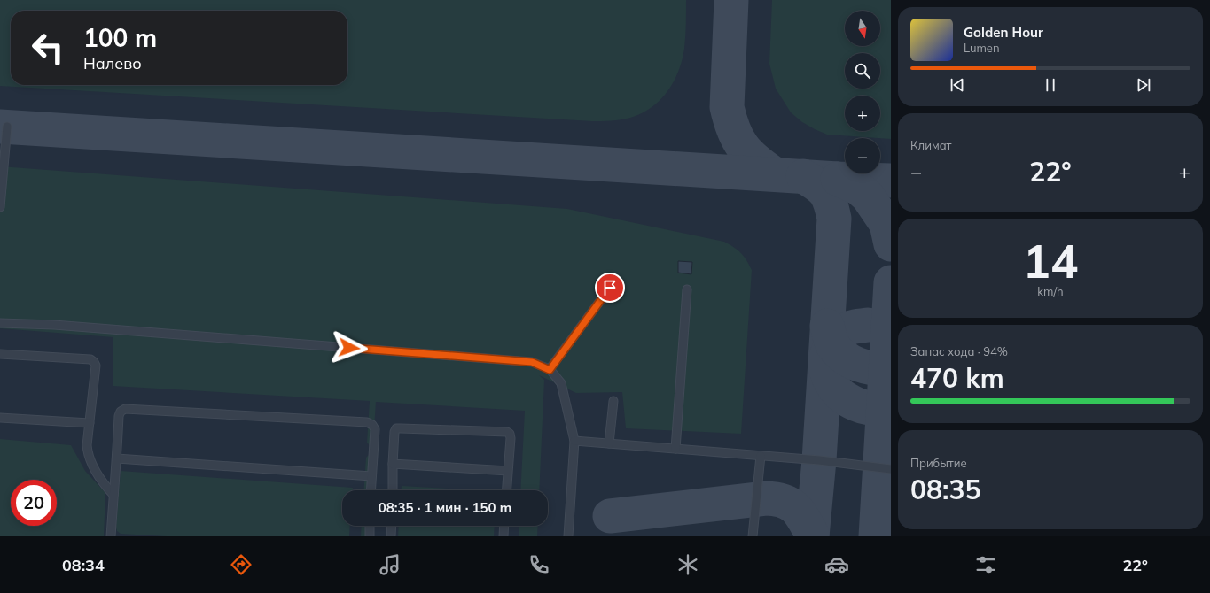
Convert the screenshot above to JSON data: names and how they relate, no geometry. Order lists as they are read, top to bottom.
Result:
{
  "north": "bottom",
  "page": {
    "map_buttons": ["+", "−"],
    "turn": ["100 m", "Налево"],
    "song": ["Golden Hour", "Lumen"],
    "tile": [
      "Климат",
      ["14", "km/h"],
      ["Запас хода · 94%", "470 km"],
      ["Прибытие", "08:35"]
    ],
    "heat": ["−", "22°", "+"],
    "limit": "20",
    "trip": "08:35 · 1 мин · 150 m",
    "tabs": ["08:34", "22°"]
  }
}
